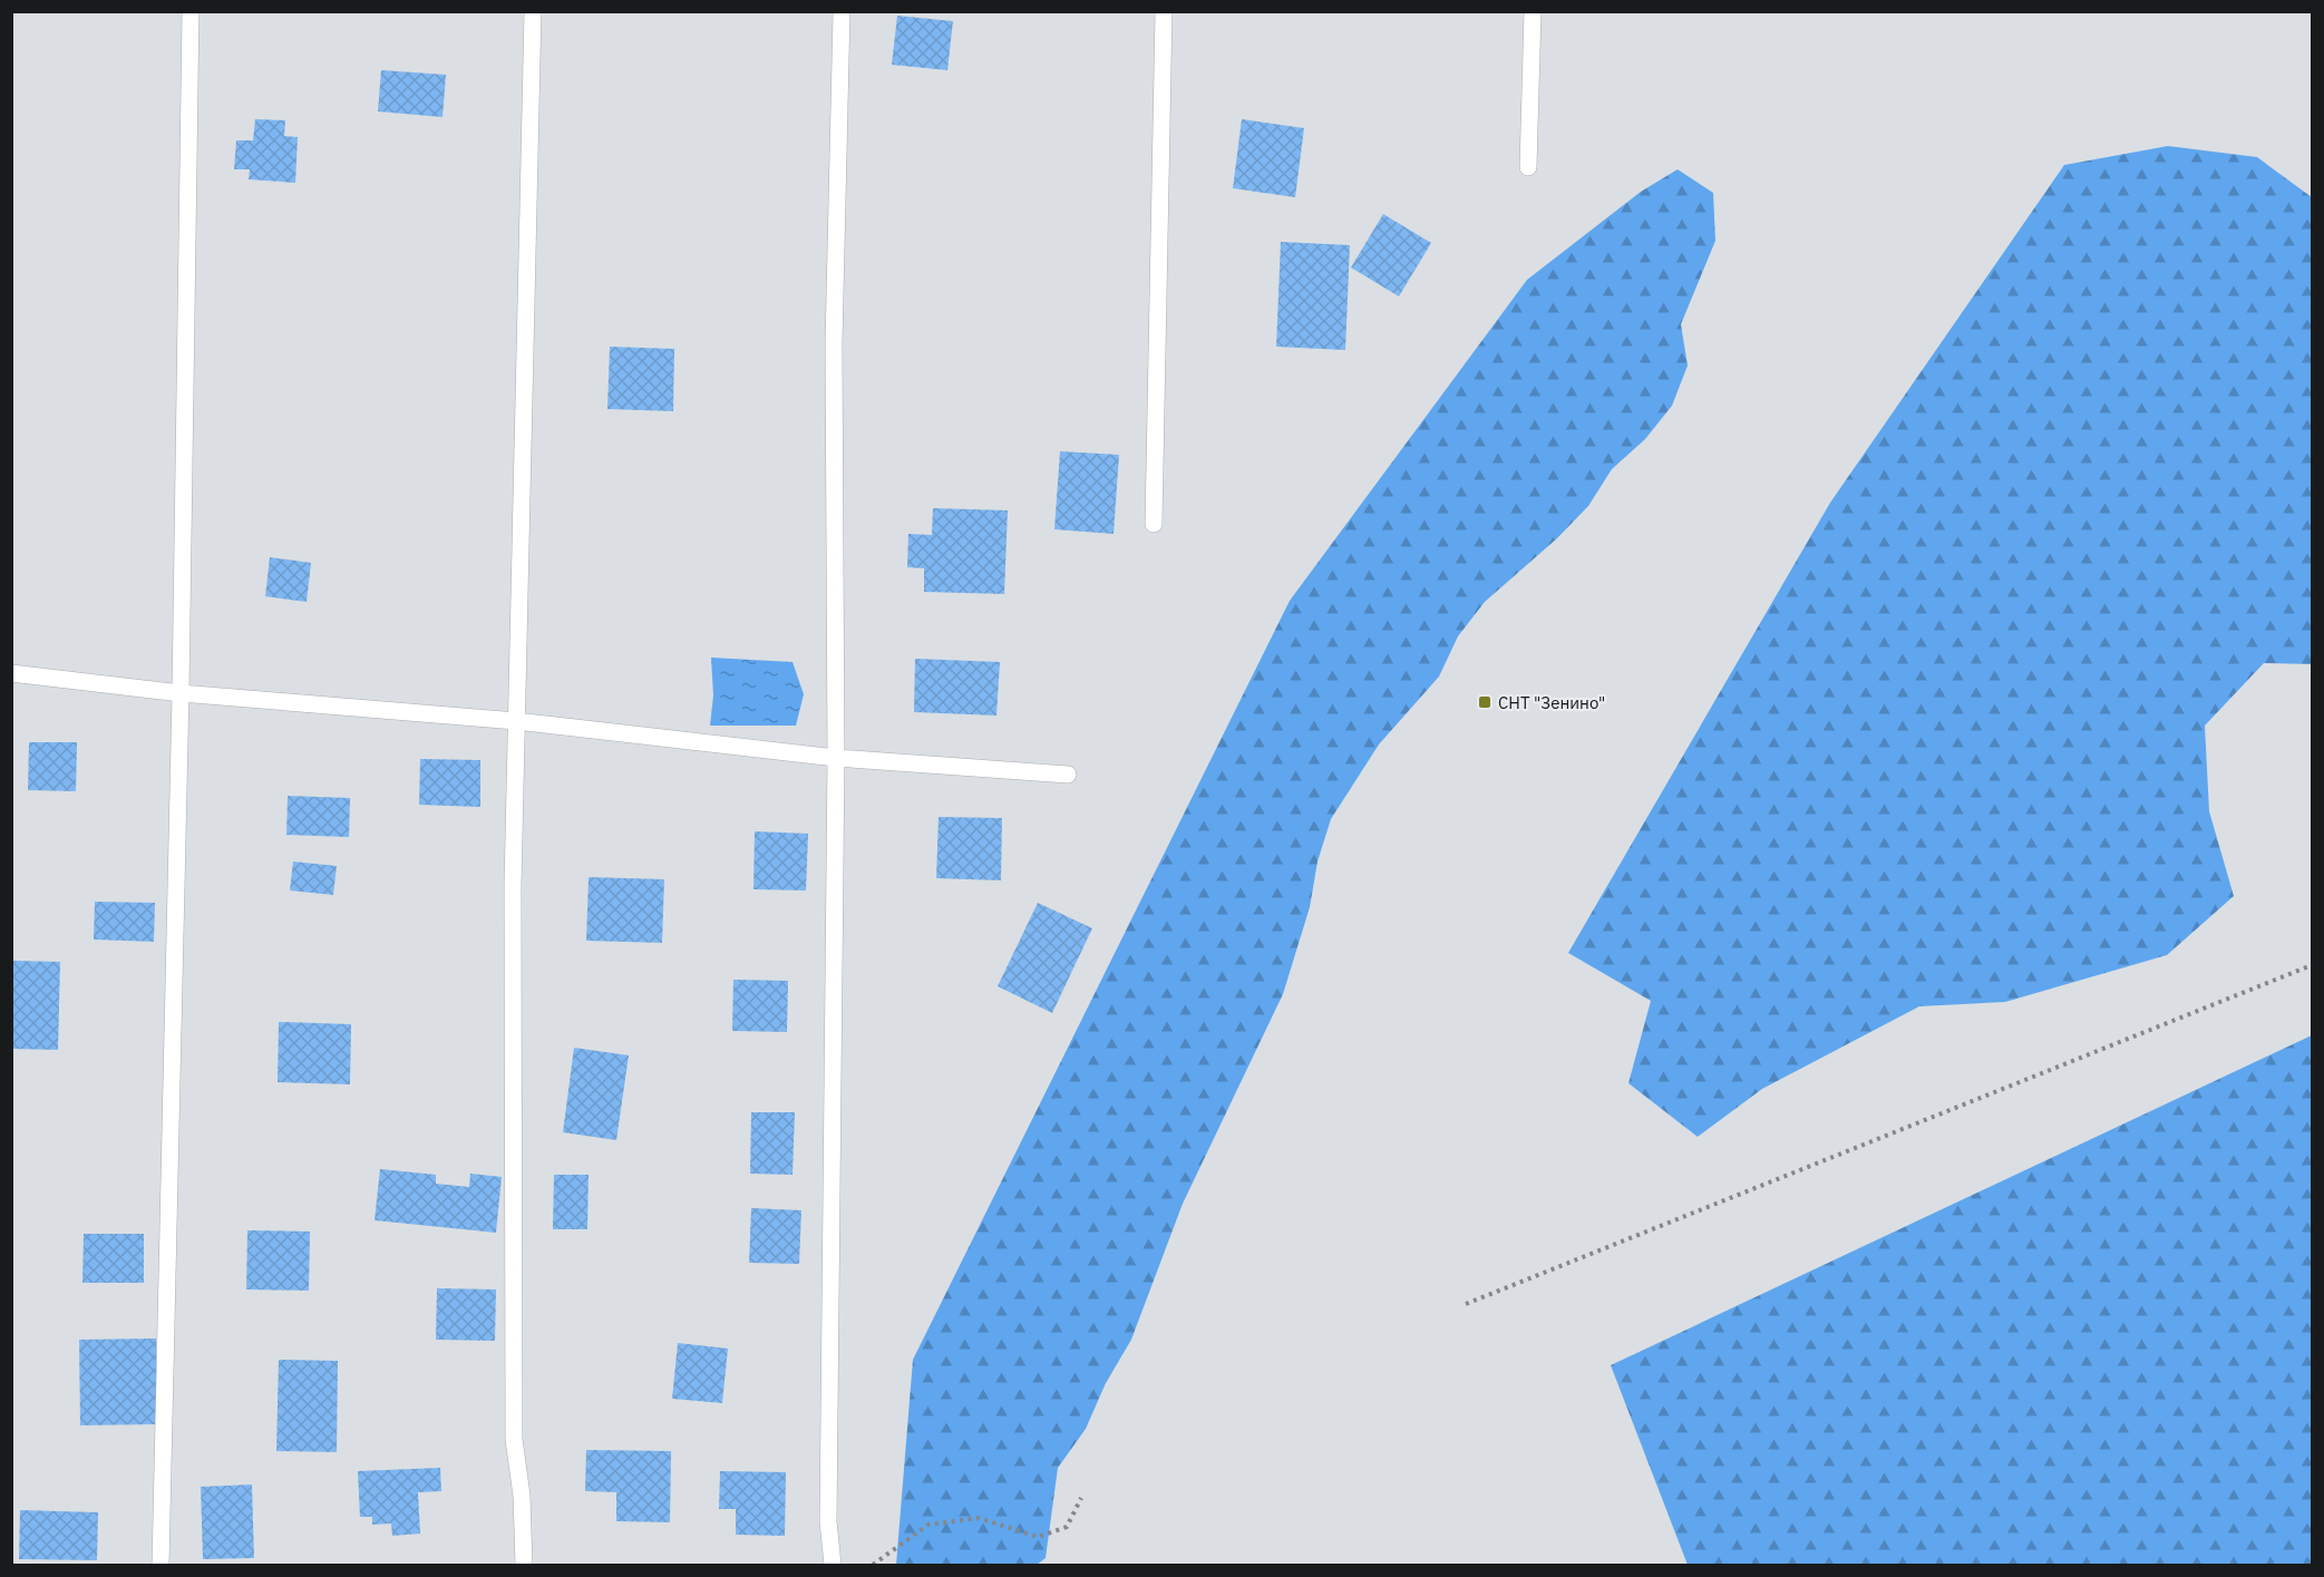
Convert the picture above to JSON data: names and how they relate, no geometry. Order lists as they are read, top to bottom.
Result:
{
  "places": {
    "transit": ["СНТ \"Зенино\""]
  }
}
